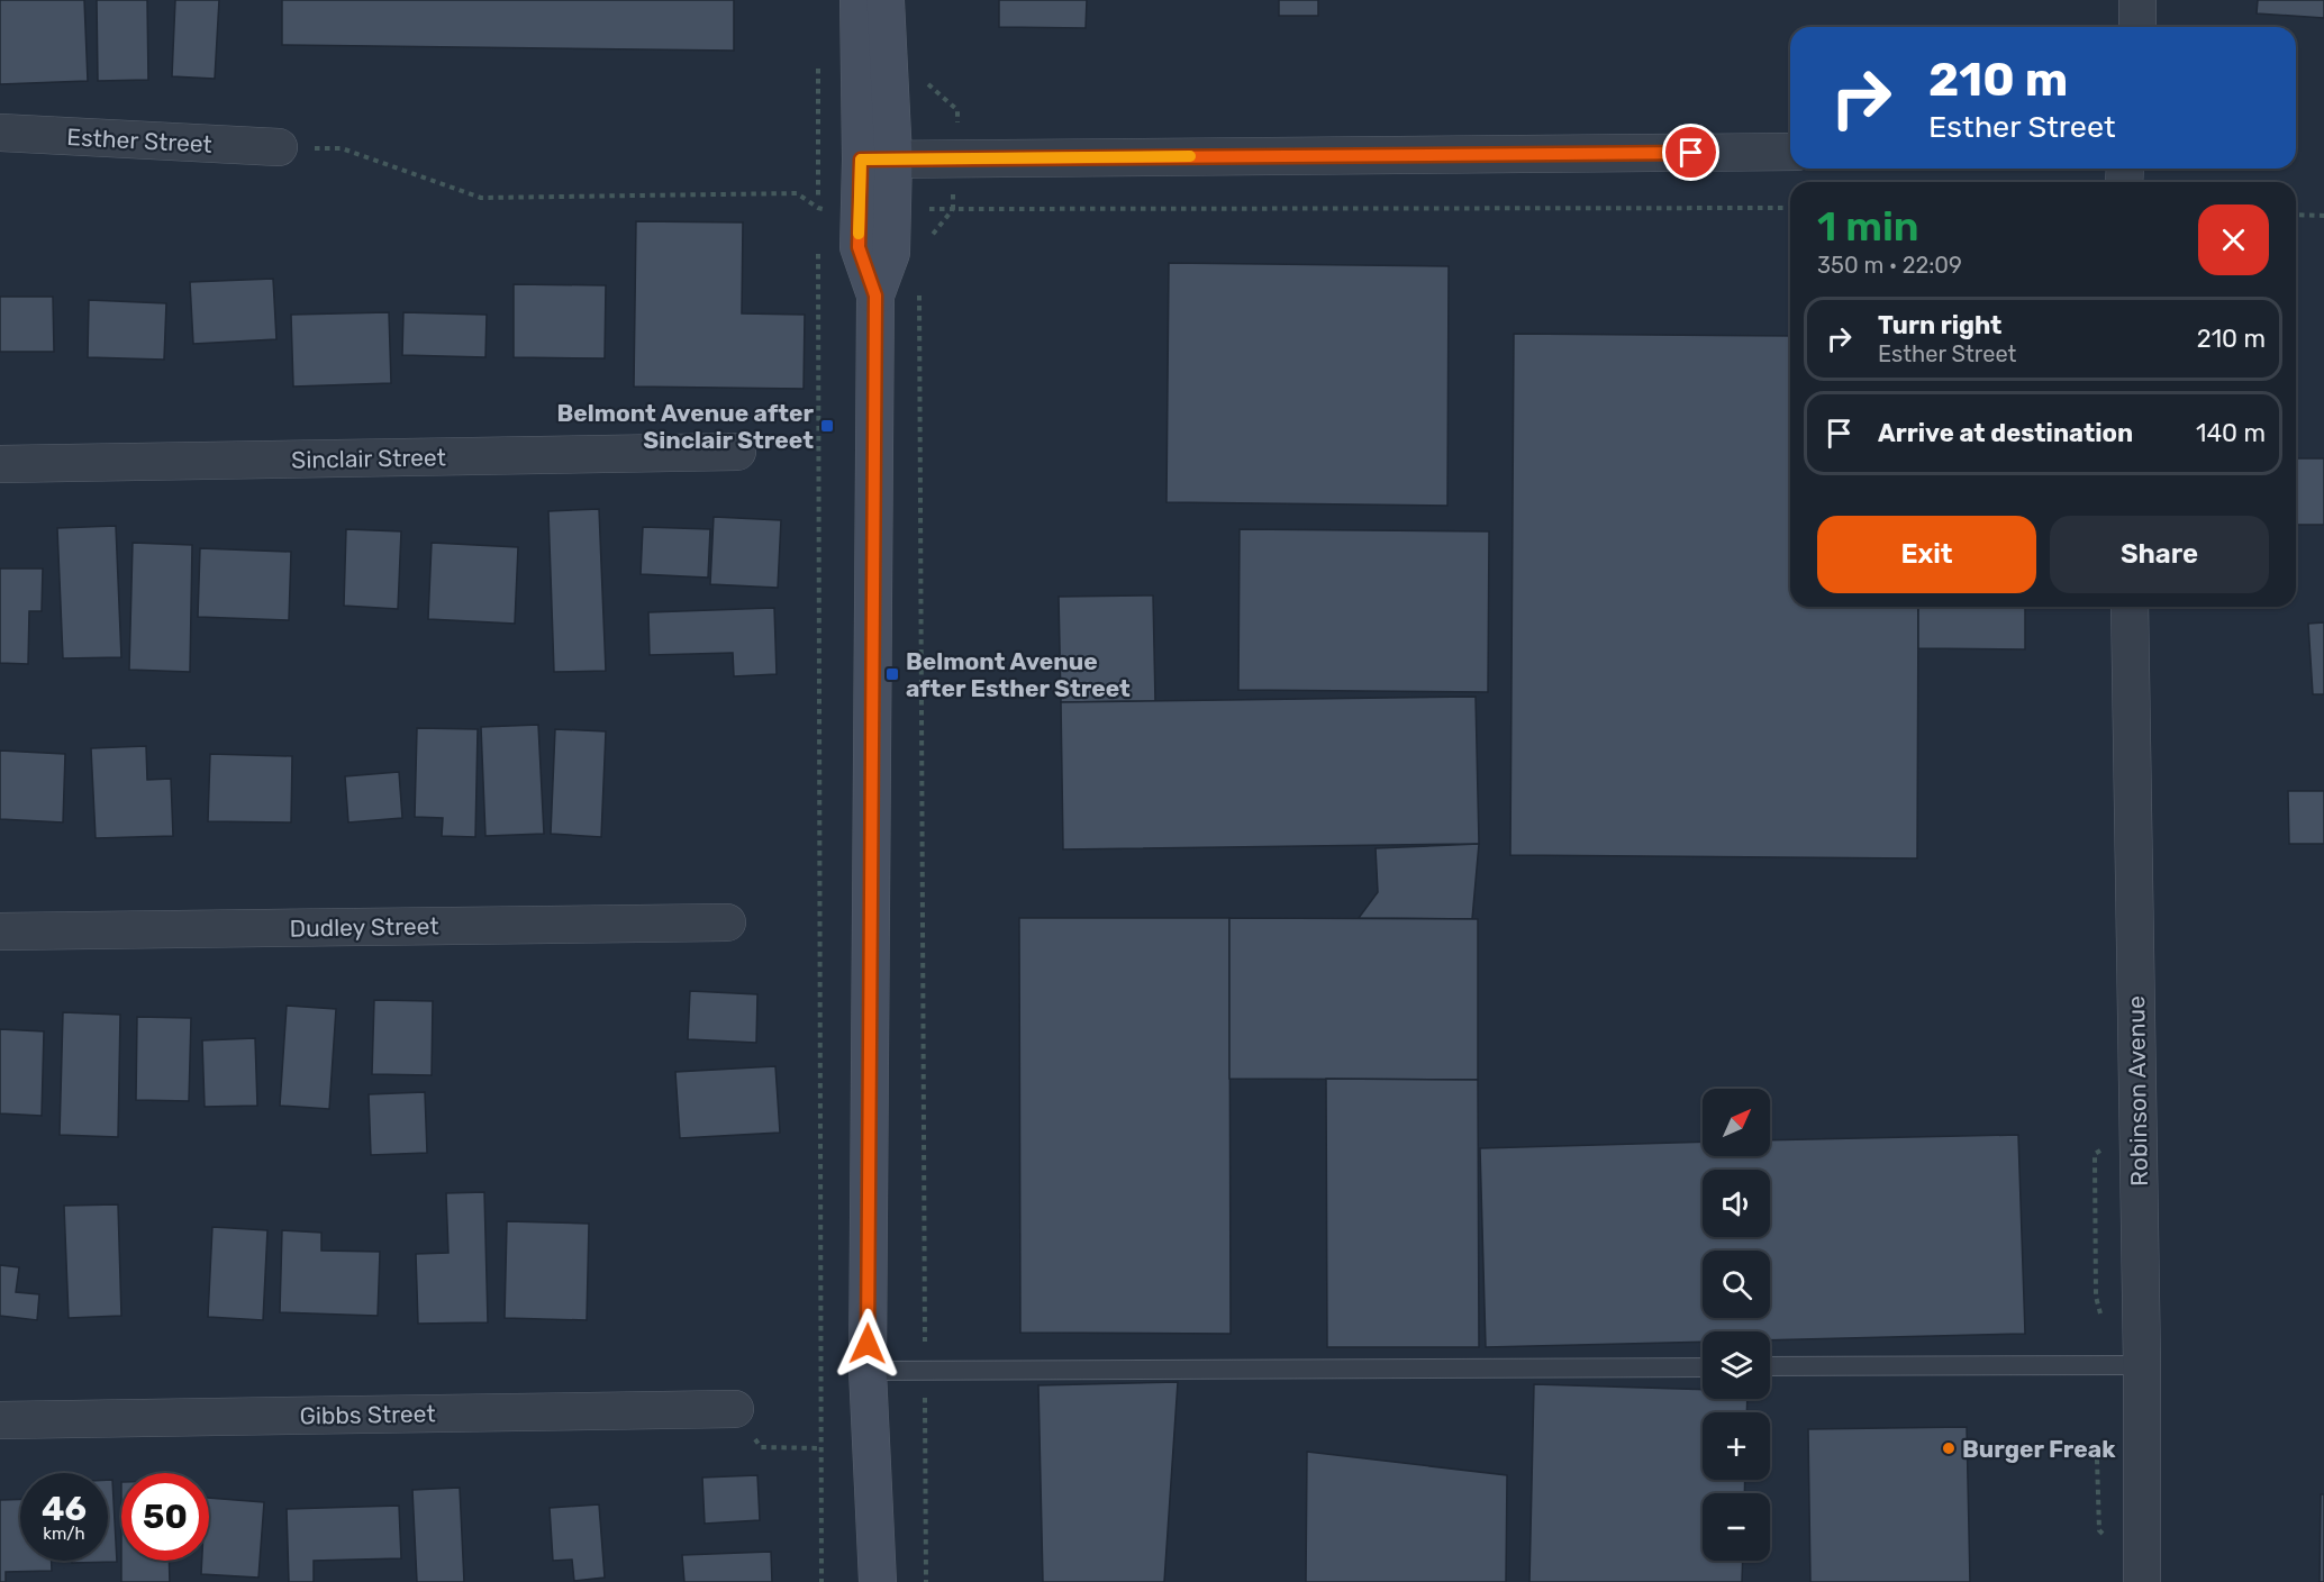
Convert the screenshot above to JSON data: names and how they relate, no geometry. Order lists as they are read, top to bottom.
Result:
{
  "streets": {
    "street": [
      "Esther Street",
      "Sinclair Street",
      "Dudley Street",
      "Robinson Avenue",
      "Gibbs Street"
    ]
  },
  "places": {
    "transit": ["Belmont Avenue after Sinclair Street", "Belmont Avenue after Esther Street"],
    "other": ["Burger Freak"]
  },
  "north": "top right",
  "page": {
    "turn": ["210 m", "Esther Street"],
    "heading": ["1 min", "350 m · 22:09"],
    "list": [
      {
        "name": "Turn right",
        "note": "Esther Street",
        "value": "210 m"
      },
      {
        "name": "Arrive at destination",
        "value": "140 m"
      }
    ],
    "buttons": ["Exit", "Share"],
    "map_buttons": ["+", "−"],
    "speed": "46 km/h",
    "limit": "50"
  }
}
